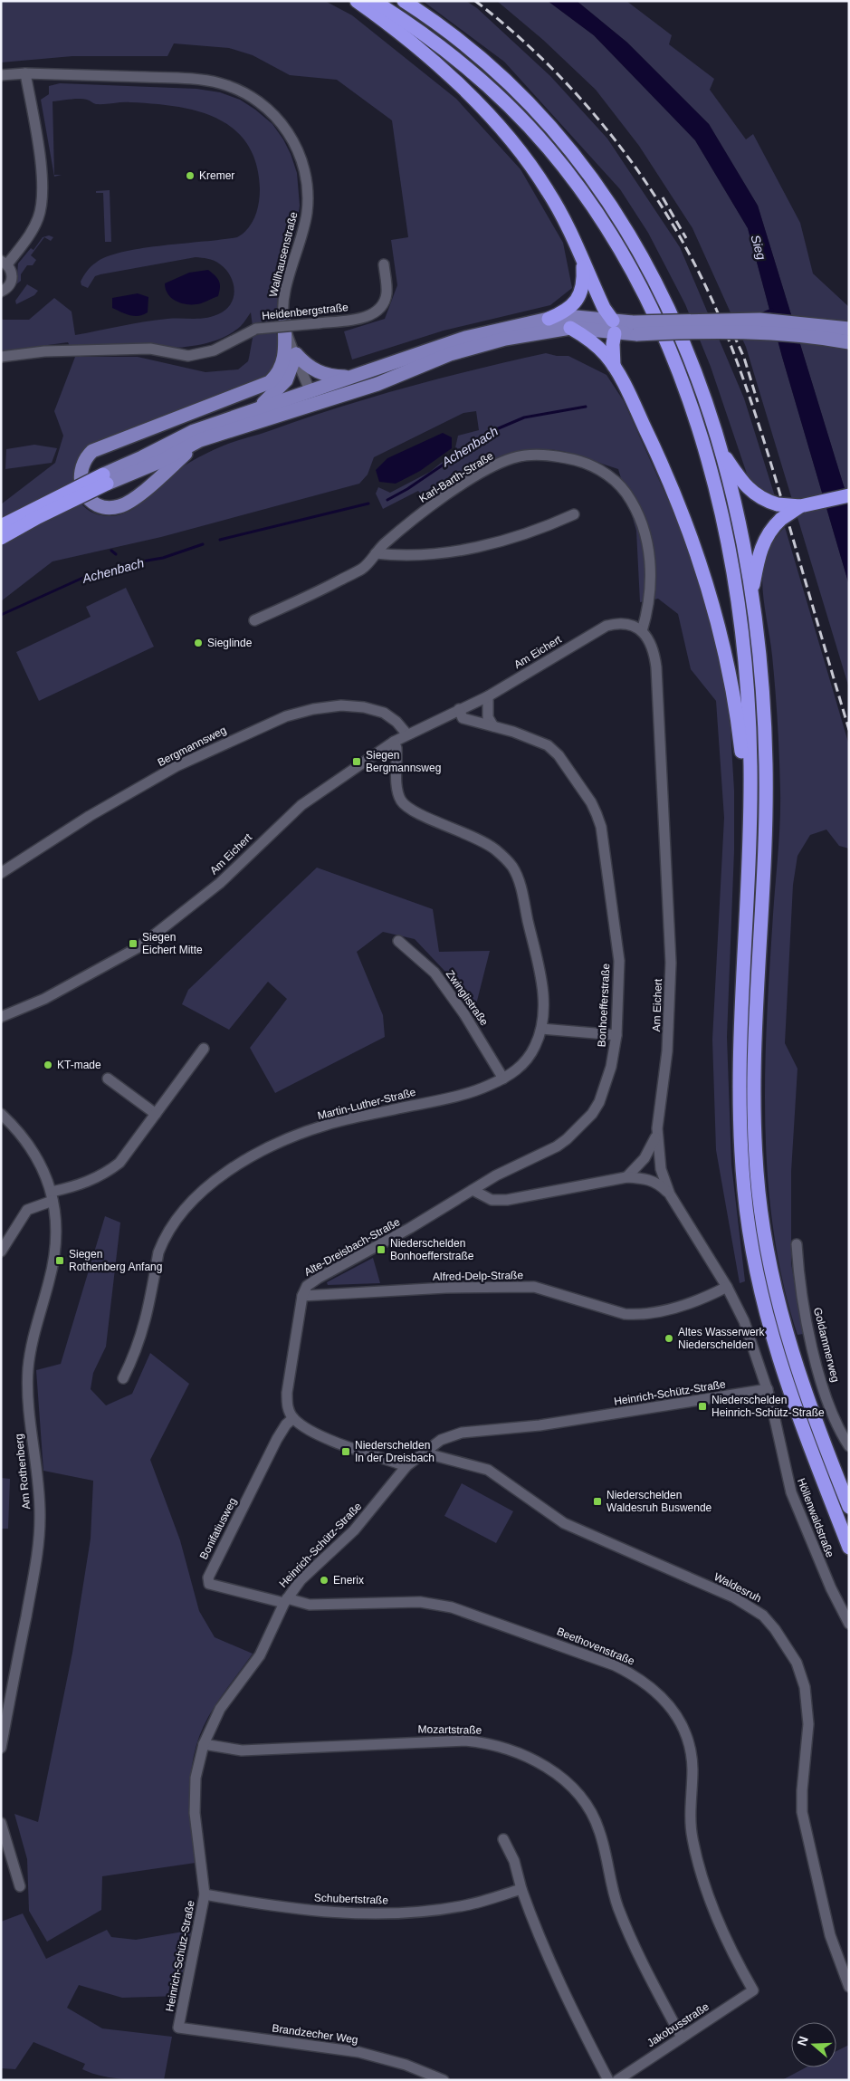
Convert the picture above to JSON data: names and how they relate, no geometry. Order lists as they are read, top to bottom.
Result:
{
  "streets": {
    "street": [
      "Wallhausenstraße",
      "Heidenbergstraße",
      "Karl-Barth-Straße",
      "Am Eichert",
      "Bergmannsweg",
      "Zwinglistraße",
      "Bonhoefferstraße",
      "Martin-Luther-Straße",
      "Alte-Dreisbach-Straße",
      "Alfred-Delp-Straße",
      "Goldammerweg",
      "Heinrich-Schütz-Straße",
      "Am Rothenberg",
      "Höllenwaldstraße",
      "Bonifatiusweg",
      "Waldesruh",
      "Beethovenstraße",
      "Mozartstraße",
      "Schubertstraße",
      "Jakobusstraße",
      "Brandzecher Weg"
    ]
  },
  "crossings": [
    ["Karl-Barth-Straße", "Am Eichert"],
    ["Am Eichert", "Bergmannsweg"],
    ["Am Eichert", "Bonhoefferstraße"],
    ["Am Eichert", "Martin-Luther-Straße"],
    ["Zwinglistraße", "Martin-Luther-Straße"],
    ["Bonhoefferstraße", "Alte-Dreisbach-Straße"],
    ["Alte-Dreisbach-Straße", "Alfred-Delp-Straße"],
    ["Heinrich-Schütz-Straße", "Höllenwaldstraße"],
    ["Heinrich-Schütz-Straße", "Bonifatiusweg"],
    ["Heinrich-Schütz-Straße", "Waldesruh"],
    ["Heinrich-Schütz-Straße", "Beethovenstraße"],
    ["Heinrich-Schütz-Straße", "Mozartstraße"],
    ["Heinrich-Schütz-Straße", "Schubertstraße"],
    ["Heinrich-Schütz-Straße", "Brandzecher Weg"],
    ["Bonifatiusweg", "Beethovenstraße"],
    ["Beethovenstraße", "Jakobusstraße"],
    ["Mozartstraße", "Jakobusstraße"]
  ],
  "water": ["Sieg", "Achenbach"],
  "places": {
    "other": [
      "Kremer",
      "Sieglinde",
      "KT-made",
      "Altes Wasserwerk Niederschelden",
      "Enerix"
    ],
    "transit": [
      "Siegen Bergmannsweg",
      "Siegen Eichert Mitte",
      "Niederschelden Bonhoefferstraße",
      "Siegen Rothenberg Anfang",
      "Niederschelden Heinrich-Schütz-Straße",
      "Niederschelden In der Dreisbach",
      "Niederschelden Waldesruh Buswende"
    ]
  },
  "north": "left"
}
